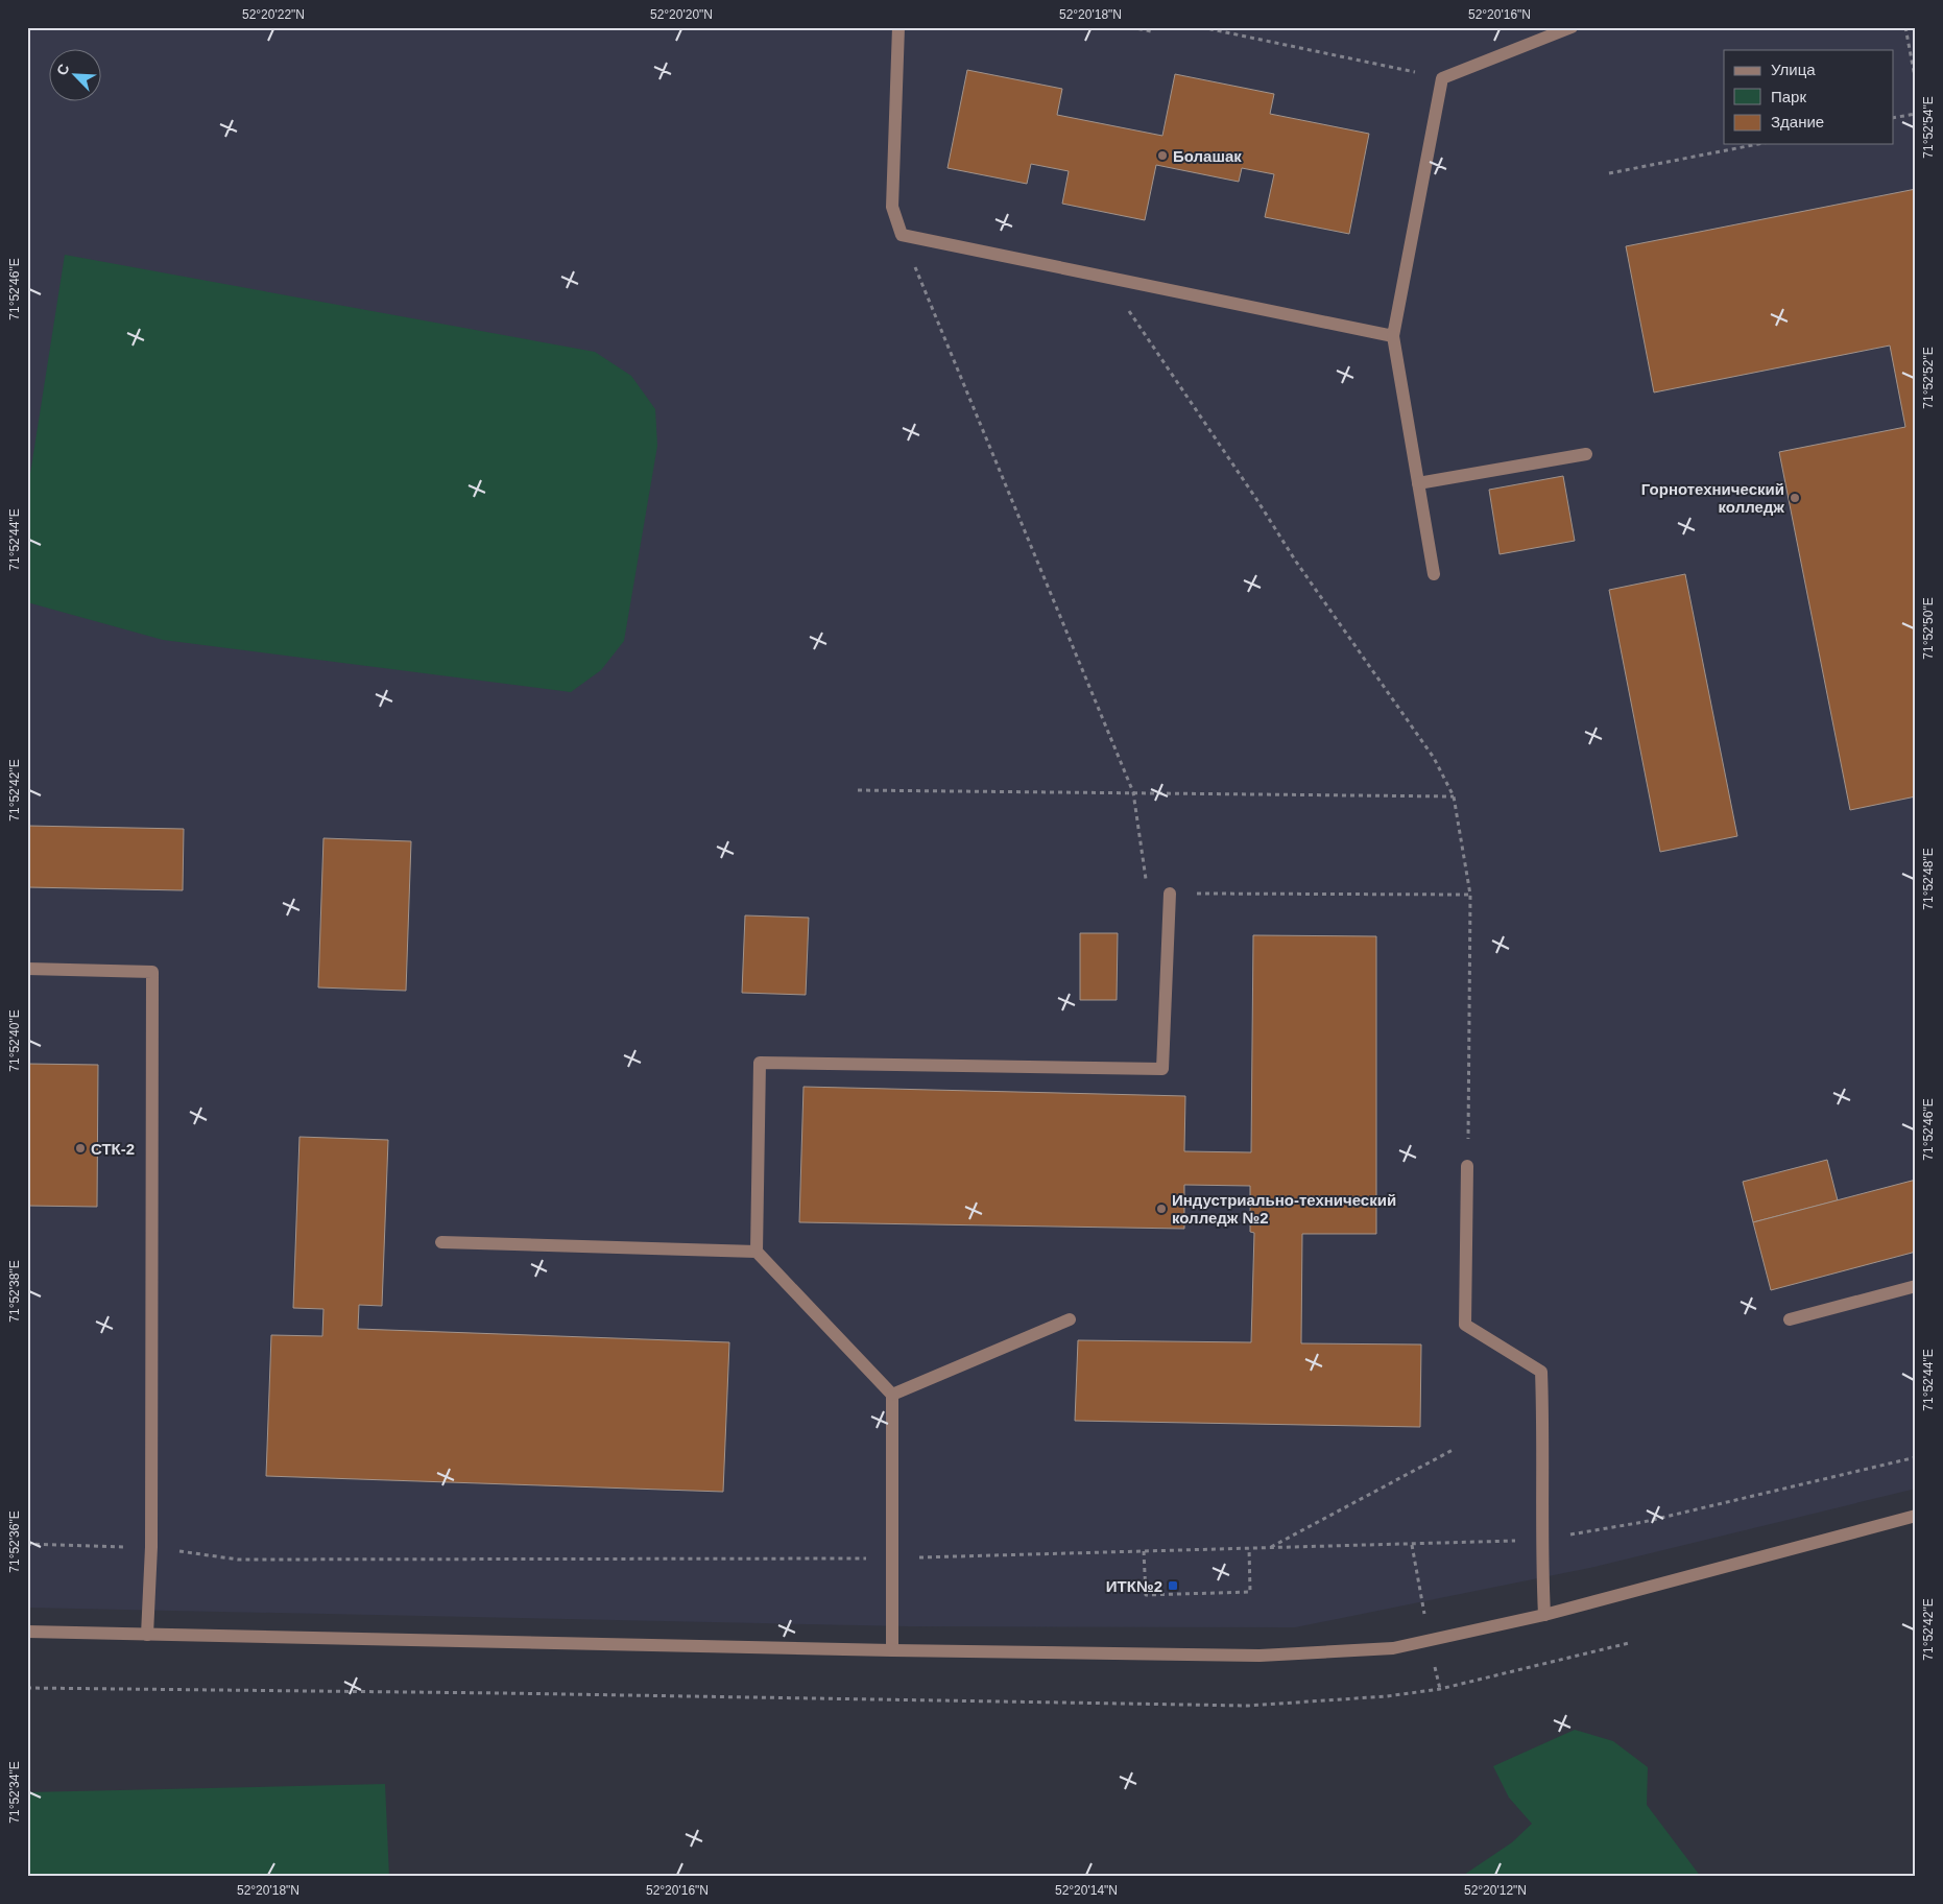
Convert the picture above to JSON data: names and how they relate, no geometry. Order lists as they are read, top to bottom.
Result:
{
  "places": {
    "other": [
      "Болашак",
      "Горнотехнический колледж",
      "СТК-2",
      "Индустриально-технический колледж №2"
    ],
    "transit": ["ИТК№2"]
  },
  "legend": ["Улица", "Парк", "Здание"],
  "north": "top left",
  "coordinates": [
    "52°20'22\"N",
    "52°20'20\"N",
    "52°20'18\"N",
    "52°20'16\"N",
    "71°52'54\"E",
    "71°52'46\"E",
    "71°52'52\"E",
    "71°52'44\"E",
    "71°52'50\"E",
    "71°52'42\"E",
    "71°52'48\"E",
    "71°52'40\"E",
    "71°52'38\"E",
    "71°52'36\"E",
    "71°52'34\"E",
    "52°20'14\"N",
    "52°20'12\"N"
  ]
}
